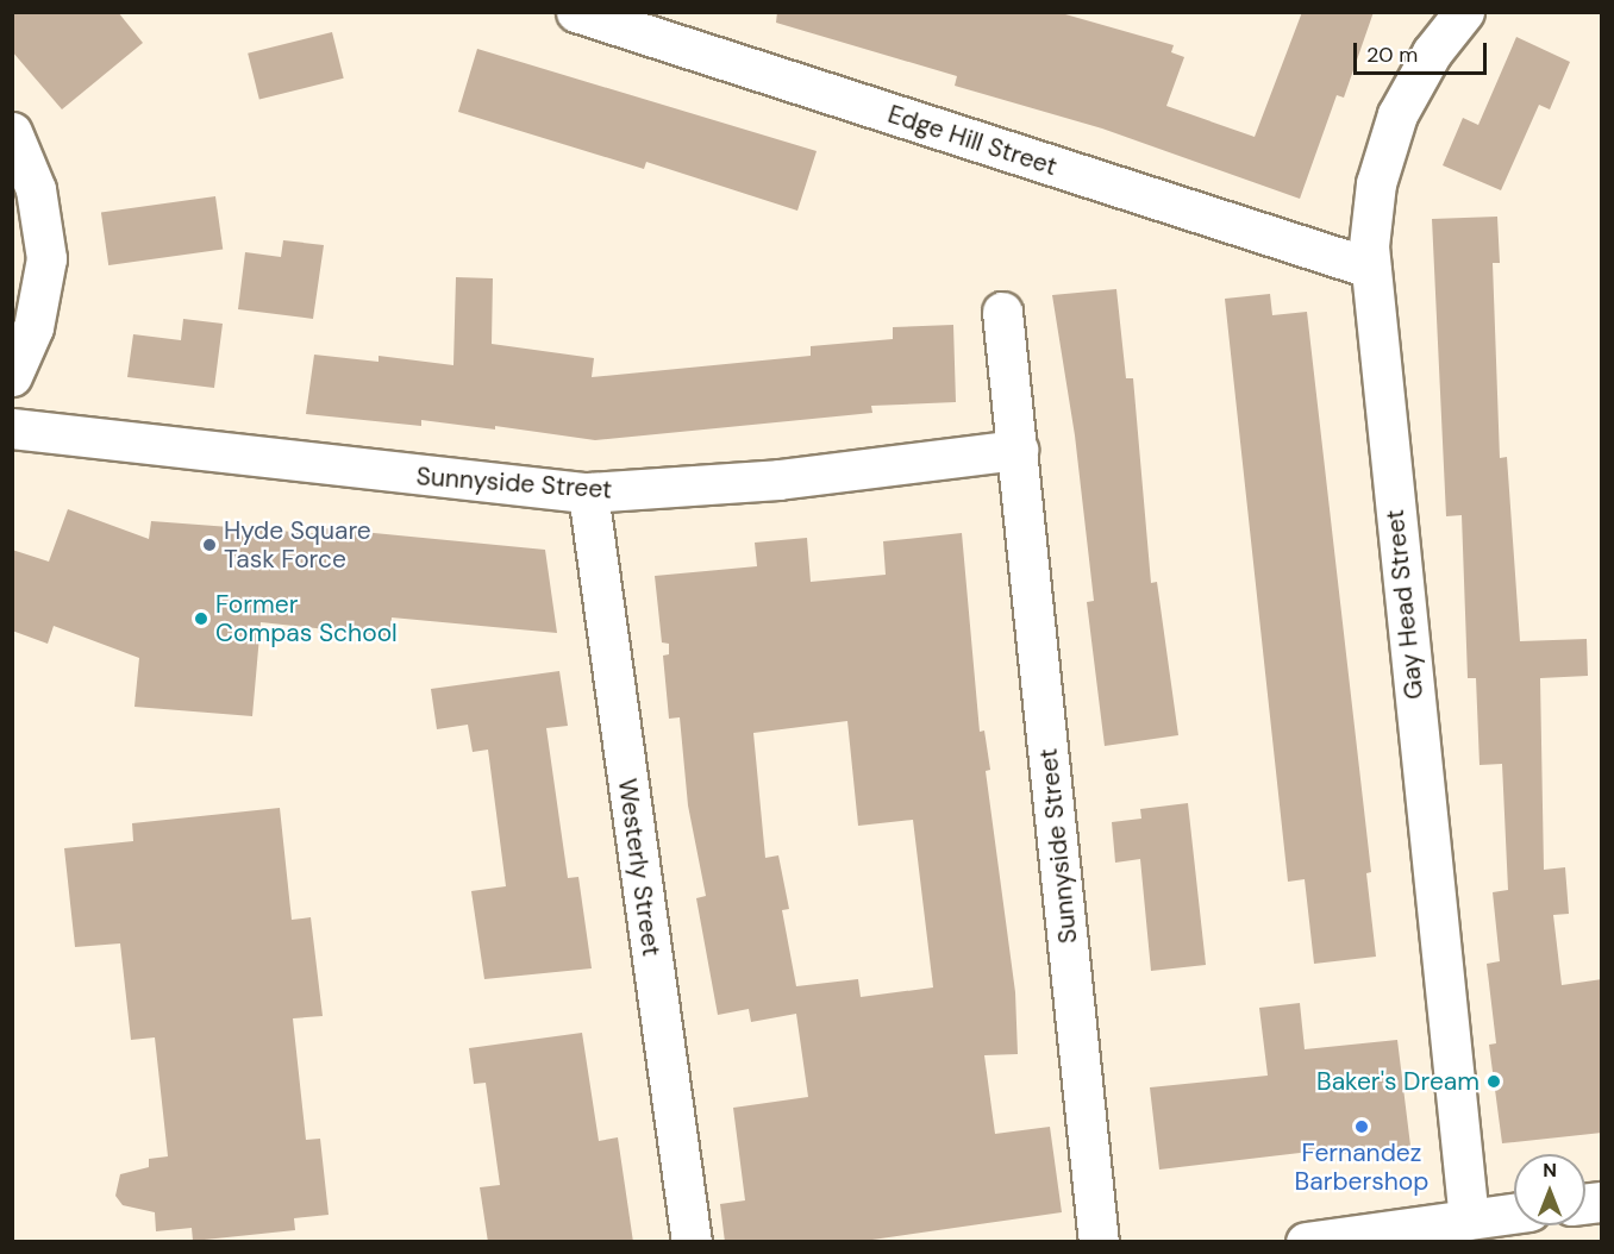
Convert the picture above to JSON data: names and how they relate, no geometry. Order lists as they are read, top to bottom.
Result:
{
  "streets": {
    "street": [
      "Edge Hill Street",
      "Sunnyside Street",
      "Gay Head Street",
      "Westerly Street"
    ]
  },
  "crossings": [
    ["Edge Hill Street", "Gay Head Street"],
    ["Sunnyside Street", "Westerly Street"]
  ],
  "places": [
    "Hyde Square Task Force",
    "Former Compas School",
    "Baker's Dream",
    "Fernandez Barbershop"
  ],
  "scale_bar": "20 m",
  "north": "top"
}
